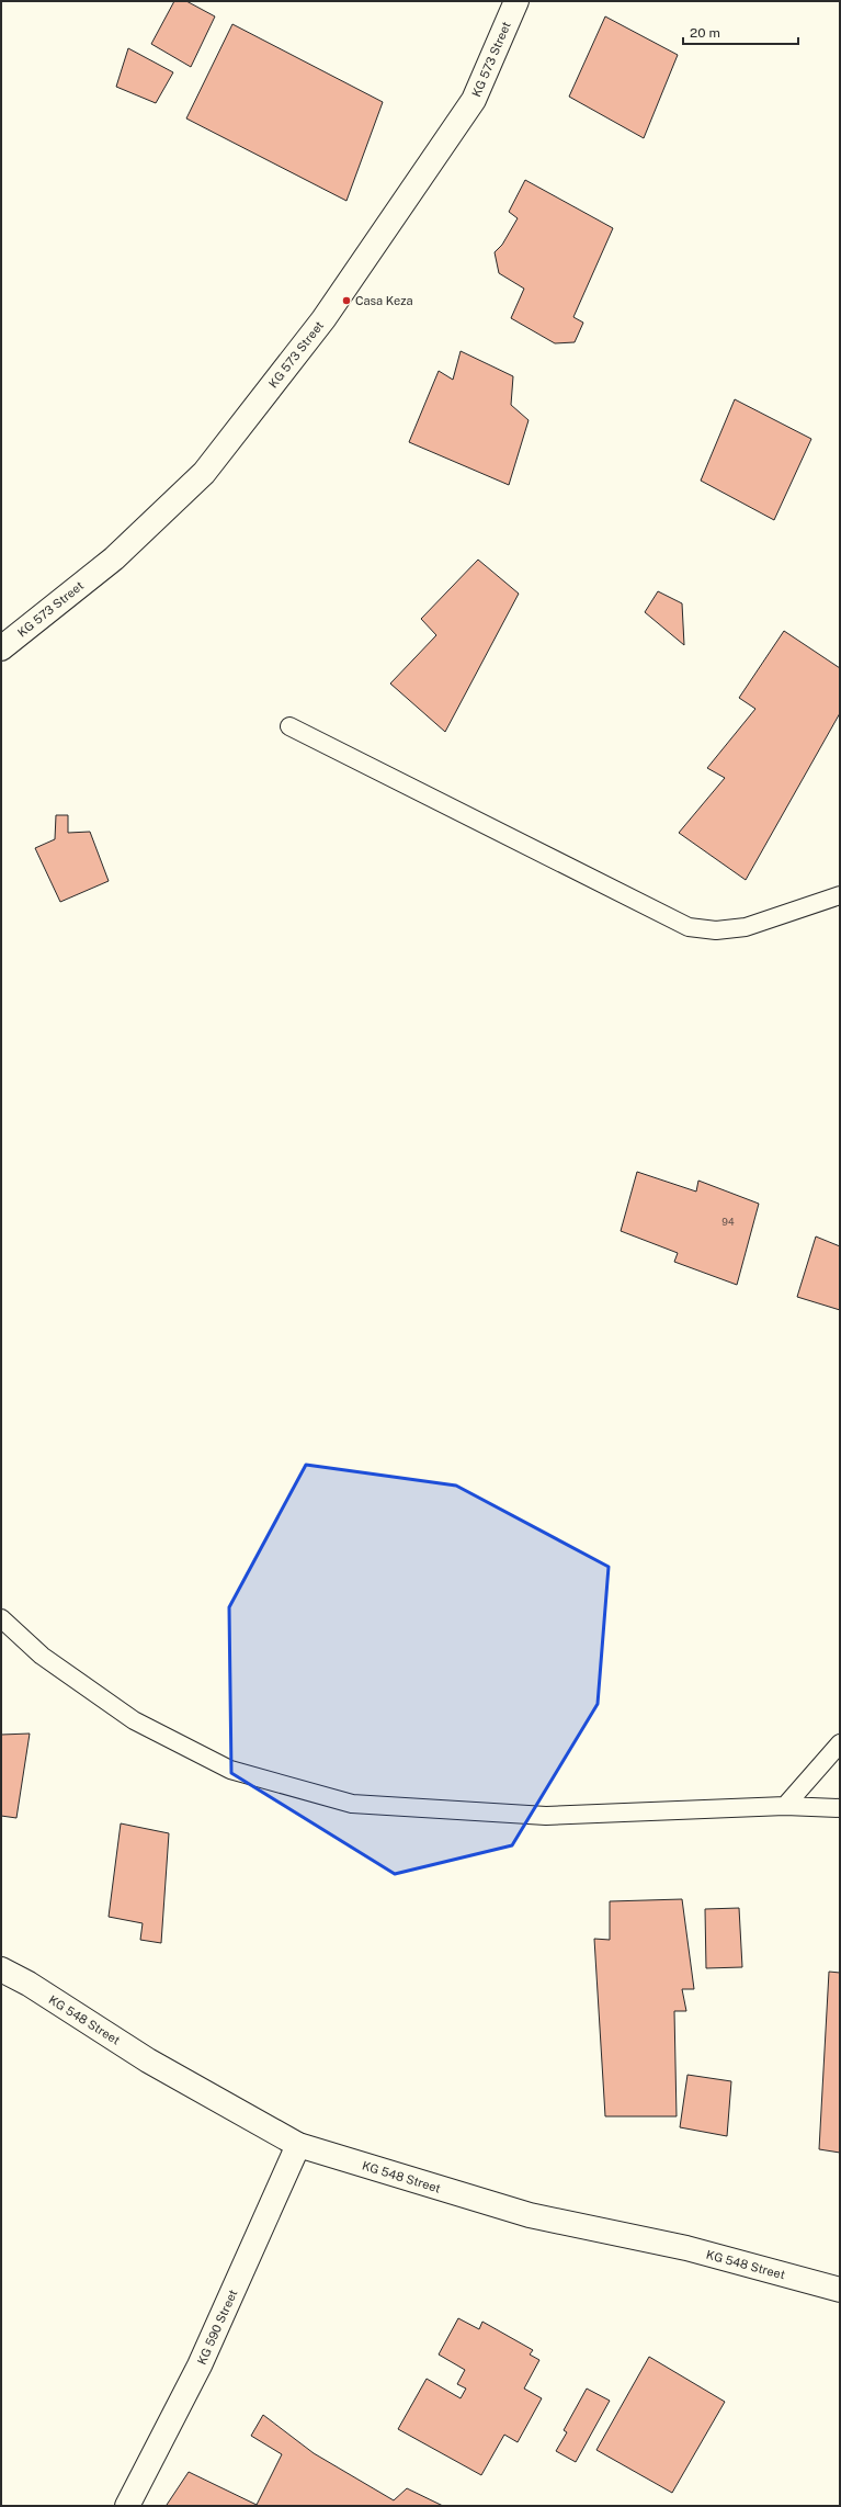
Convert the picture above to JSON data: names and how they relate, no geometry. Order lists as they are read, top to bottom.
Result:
{
  "streets": {
    "street": ["KG 573 Street", "KG 548 Street", "KG 590 Street"]
  },
  "crossings": [
    ["KG 548 Street", "KG 590 Street"]
  ],
  "places": ["Casa Keza"],
  "house_numbers": ["94"],
  "scale_bar": "20 m"
}
